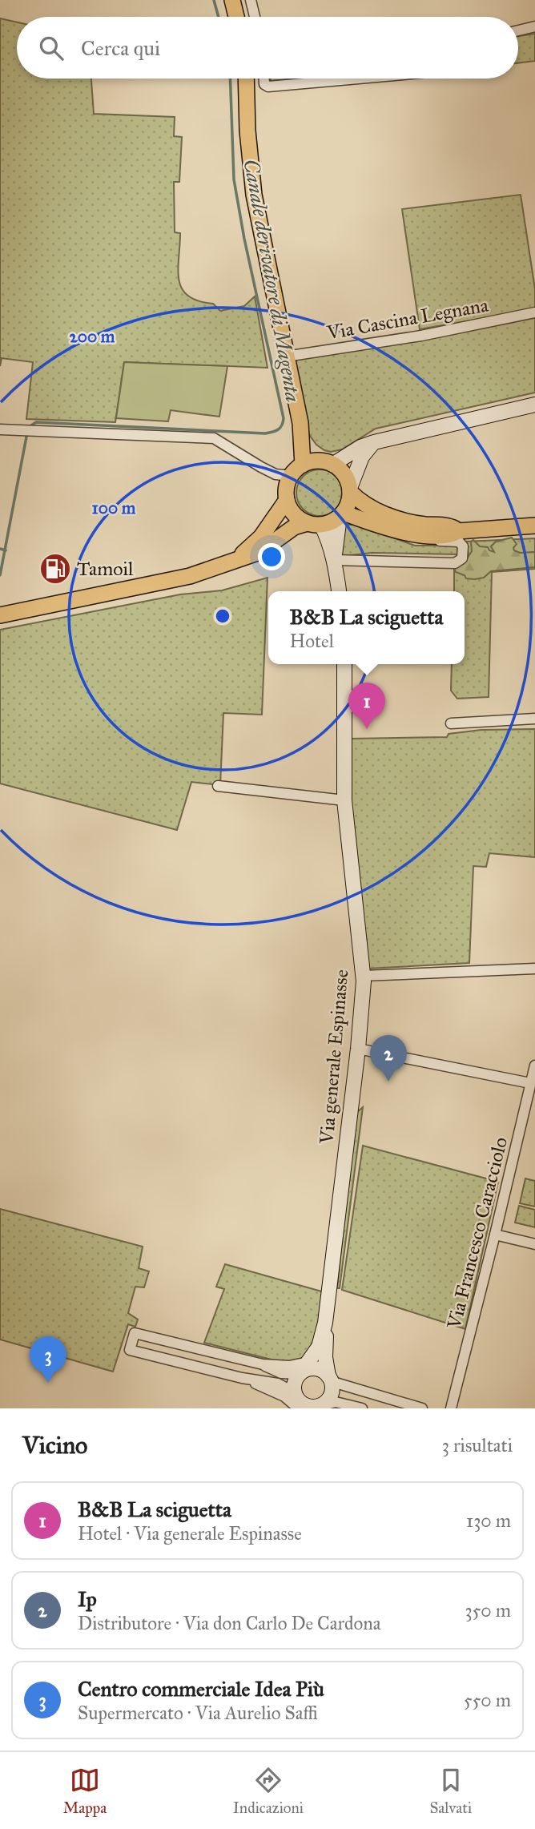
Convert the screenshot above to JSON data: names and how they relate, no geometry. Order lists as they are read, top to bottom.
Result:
{
  "streets": {
    "street": ["Via Cascina Legnana", "Via generale Espinasse", "Via Francesco Caracciolo"]
  },
  "water": ["Canale derivatore di Magenta"],
  "places": {
    "fuel station": ["Tamoil"]
  },
  "page": {
    "search": "Cerca qui",
    "popup": ["B&B La sciguetta", "Hotel"],
    "pins": ["1", "2", "3"],
    "heading": ["Vicino", "3 risultati"],
    "list": [
      {
        "mark": "1",
        "name": "B&B La sciguetta",
        "note": "Hotel · Via generale Espinasse",
        "value": "130 m"
      },
      {
        "mark": "2",
        "name": "Ip",
        "note": "Distributore · Via don Carlo De Cardona",
        "value": "350 m"
      },
      {
        "mark": "3",
        "name": "Centro commerciale Idea Più",
        "note": "Supermercato · Via Aurelio Saffi",
        "value": "550 m"
      }
    ],
    "nav": ["Mappa", "Indicazioni", "Salvati"]
  },
  "rings": ["200 m", "100 m"]
}
